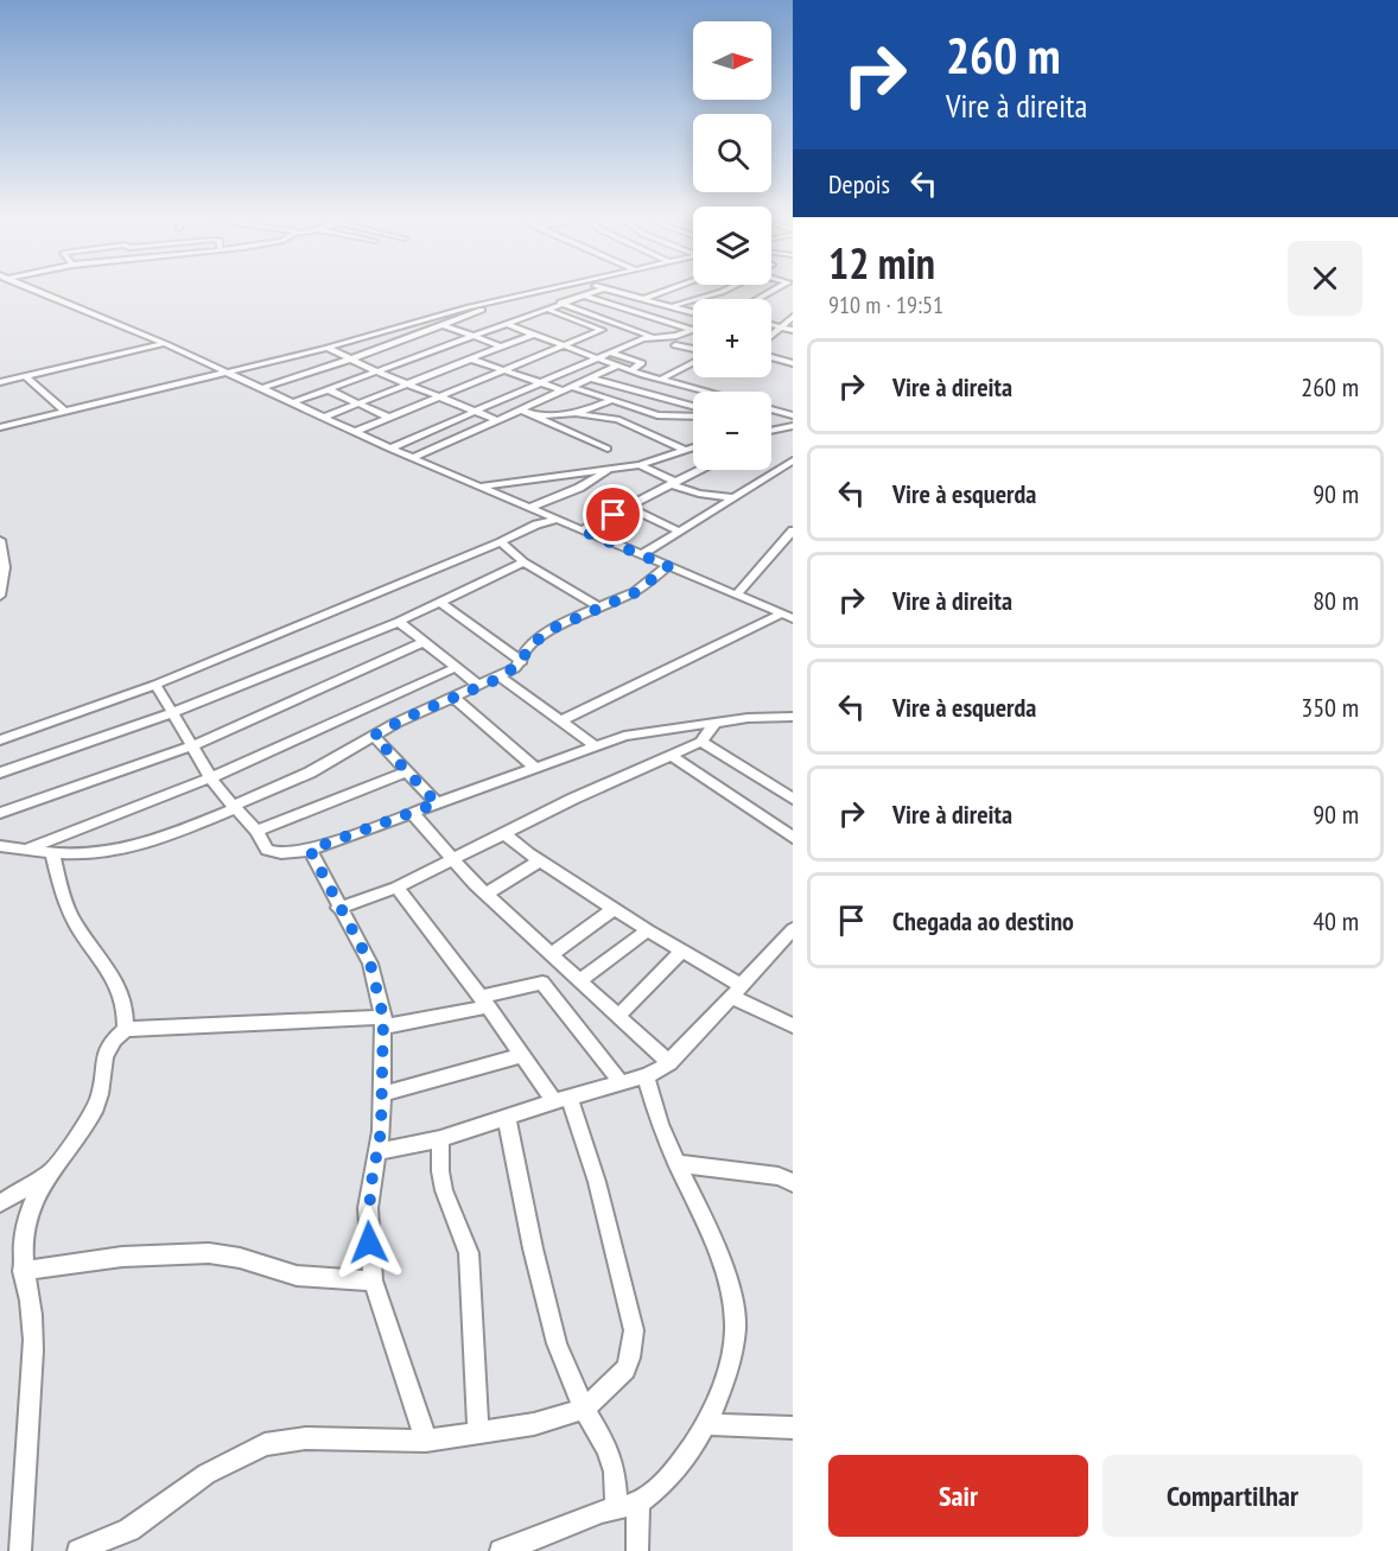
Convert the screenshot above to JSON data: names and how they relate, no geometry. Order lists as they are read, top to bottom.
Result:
{
  "north": "right",
  "page": {
    "turn": ["260 m", "Vire à direita"],
    "map_buttons": ["+", "−"],
    "then": "Depois",
    "heading": ["12 min", "910 m · 19:51"],
    "list": [
      {
        "name": "Vire à direita",
        "value": "260 m"
      },
      {
        "name": "Vire à esquerda",
        "value": "90 m"
      },
      {
        "name": "Vire à direita",
        "value": "80 m"
      },
      {
        "name": "Vire à esquerda",
        "value": "350 m"
      },
      {
        "name": "Vire à direita",
        "value": "90 m"
      },
      {
        "name": "Chegada ao destino",
        "value": "40 m"
      }
    ],
    "buttons": ["Sair", "Compartilhar"]
  }
}
